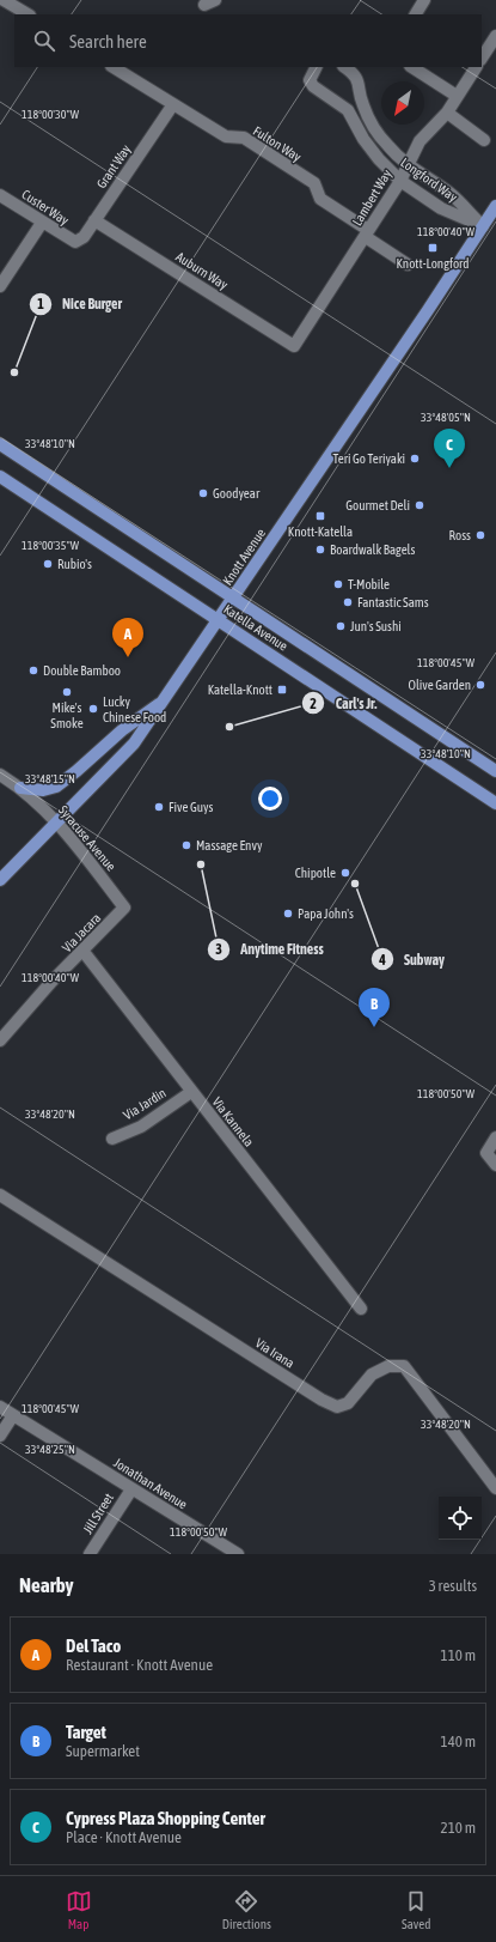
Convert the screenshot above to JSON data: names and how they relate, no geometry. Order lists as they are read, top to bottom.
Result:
{
  "streets": {
    "main road": ["Knott Avenue", "Katella Avenue"],
    "street": [
      "Fulton Way",
      "Grant Way",
      "Longford Way",
      "Lambert Way",
      "Custer Way",
      "Auburn Way",
      "Syracuse Avenue",
      "Via Jacara",
      "Via Jardin",
      "Via Kannela",
      "Via Irana",
      "Jonathan Avenue",
      "Jill Street"
    ]
  },
  "crossings": [
    ["Fulton Way", "Grant Way"],
    ["Fulton Way", "Lambert Way"],
    ["Grant Way", "Custer Way"],
    ["Grant Way", "Auburn Way"],
    ["Longford Way", "Lambert Way"],
    ["Longford Way", "Knott Avenue"],
    ["Lambert Way", "Auburn Way"],
    ["Knott Avenue", "Katella Avenue"],
    ["Knott Avenue", "Syracuse Avenue"],
    ["Syracuse Avenue", "Via Jacara"],
    ["Via Jacara", "Via Kannela"],
    ["Via Jardin", "Via Kannela"],
    ["Jonathan Avenue", "Jill Street"]
  ],
  "places": {
    "transit": ["Knott-Longford", "Knott-Katella", "Katella-Knott"],
    "other": [
      "Nice Burger",
      "Teri Go Teriyaki",
      "Goodyear",
      "Gourmet Deli",
      "Ross",
      "Boardwalk Bagels",
      "Rubio's",
      "T-Mobile",
      "Fantastic Sams",
      "Jun's Sushi",
      "Double Bamboo",
      "Olive Garden",
      "Mike's Smoke",
      "Lucky Chinese Food",
      "Carl's Jr.",
      "Five Guys",
      "Massage Envy",
      "Anytime Fitness",
      "Chipotle",
      "Subway",
      "Papa John's"
    ]
  },
  "north": "bottom left",
  "page": {
    "search": "Search here",
    "pins": ["C", "A", "B"],
    "heading": ["Nearby", "3 results"],
    "list": [
      {
        "mark": "A",
        "name": "Del Taco",
        "note": "Restaurant · Knott Avenue",
        "value": "110 m"
      },
      {
        "mark": "B",
        "name": "Target",
        "note": "Supermarket",
        "value": "140 m"
      },
      {
        "mark": "C",
        "name": "Cypress Plaza Shopping Center",
        "note": "Place · Knott Avenue",
        "value": "210 m"
      }
    ],
    "nav": ["Map", "Directions", "Saved"]
  },
  "coordinates": [
    "118°00'30\"W",
    "118°00'40\"W",
    "33°48'05\"N",
    "33°48'10\"N",
    "118°00'35\"W",
    "118°00'45\"W",
    "33°48'15\"N",
    "118°00'50\"W",
    "33°48'20\"N",
    "33°48'25\"N"
  ]
}
